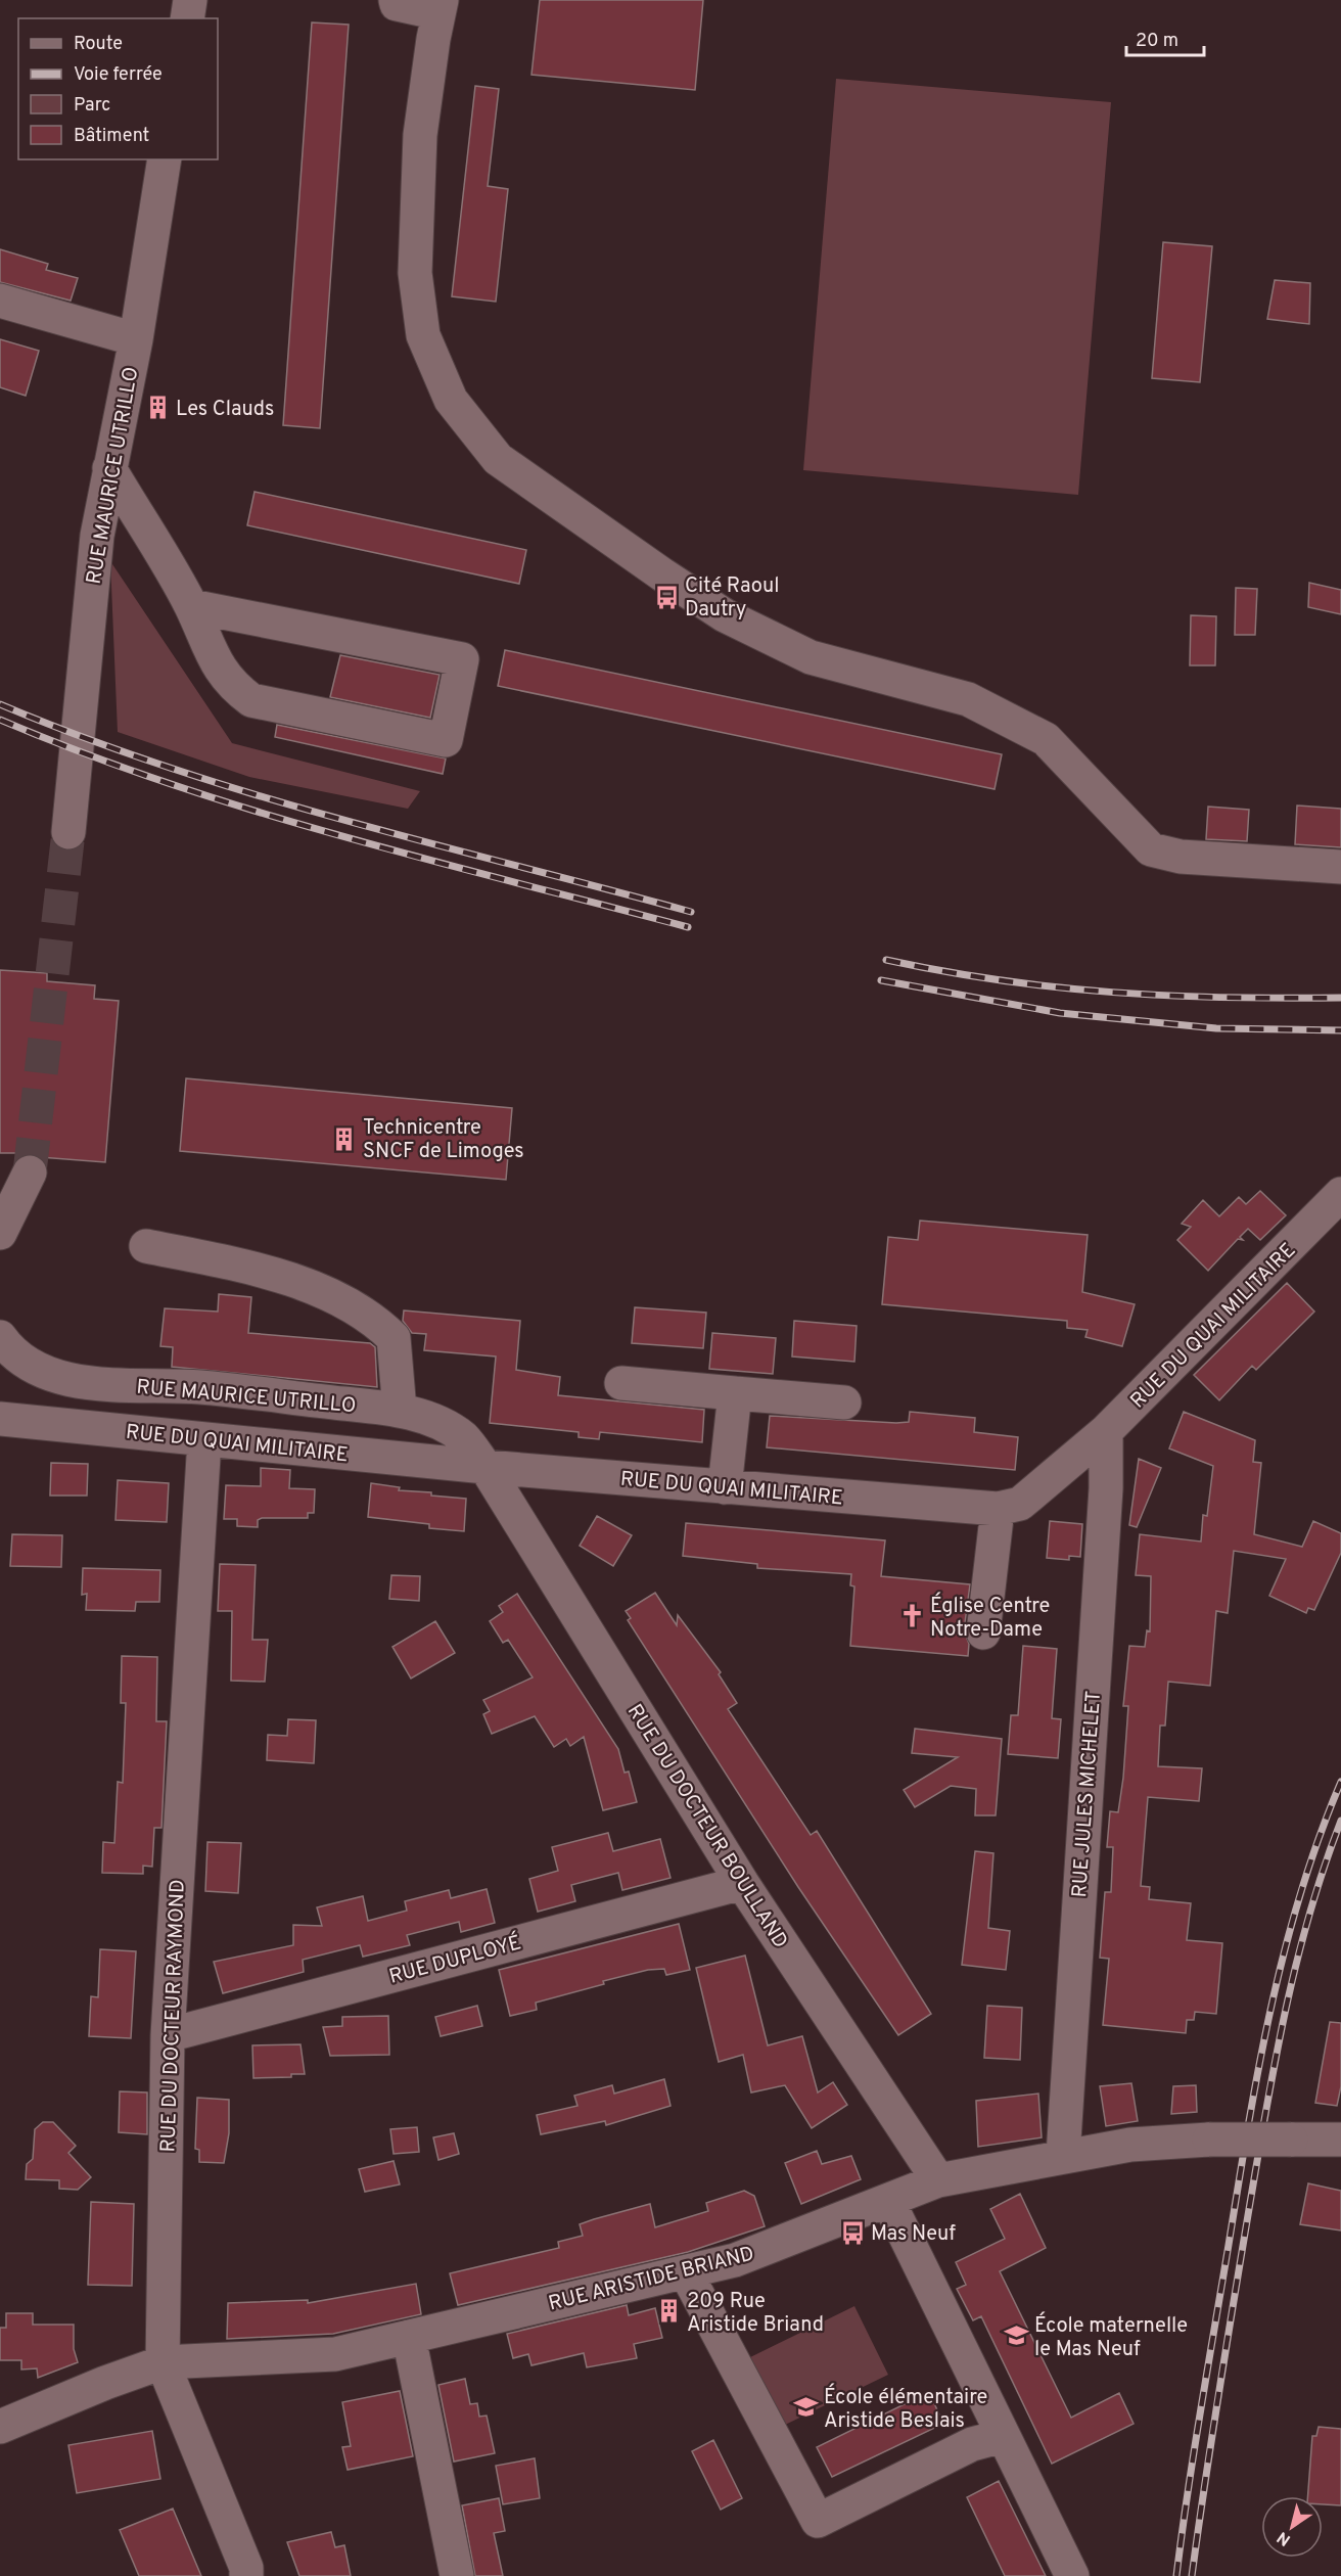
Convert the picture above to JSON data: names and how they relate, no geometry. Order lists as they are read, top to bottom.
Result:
{
  "streets": {
    "street": [
      "RUE MAURICE UTRILLO",
      "RUE DU QUAI MILITAIRE",
      "RUE JULES MICHELET",
      "RUE DU DOCTEUR BOULLAND",
      "RUE DUPLOYÉ",
      "RUE DU DOCTEUR RAYMOND",
      "RUE ARISTIDE BRIAND"
    ]
  },
  "crossings": [
    ["RUE MAURICE UTRILLO", "RUE DU QUAI MILITAIRE"],
    ["RUE MAURICE UTRILLO", "RUE DU DOCTEUR BOULLAND"],
    ["RUE DU QUAI MILITAIRE", "RUE JULES MICHELET"],
    ["RUE DU QUAI MILITAIRE", "RUE DU DOCTEUR BOULLAND"],
    ["RUE DU QUAI MILITAIRE", "RUE DU DOCTEUR RAYMOND"],
    ["RUE JULES MICHELET", "RUE ARISTIDE BRIAND"],
    ["RUE DU DOCTEUR BOULLAND", "RUE DUPLOYÉ"],
    ["RUE DU DOCTEUR BOULLAND", "RUE ARISTIDE BRIAND"],
    ["RUE DUPLOYÉ", "RUE DU DOCTEUR RAYMOND"],
    ["RUE DU DOCTEUR RAYMOND", "RUE ARISTIDE BRIAND"]
  ],
  "places": {
    "building": ["Les Clauds", "Technicentre SNCF de Limoges", "209 Rue Aristide Briand"],
    "bus stop": ["Cité Raoul Dautry", "Mas Neuf"],
    "church": ["Église Centre Notre-Dame"],
    "school or university": ["École maternelle le Mas Neuf", "École élémentaire Aristide Beslais"]
  },
  "legend": [
    "Route",
    "Voie ferrée",
    "Parc",
    "Bâtiment"
  ],
  "scale_bar": "20 m",
  "north": "bottom left"
}
